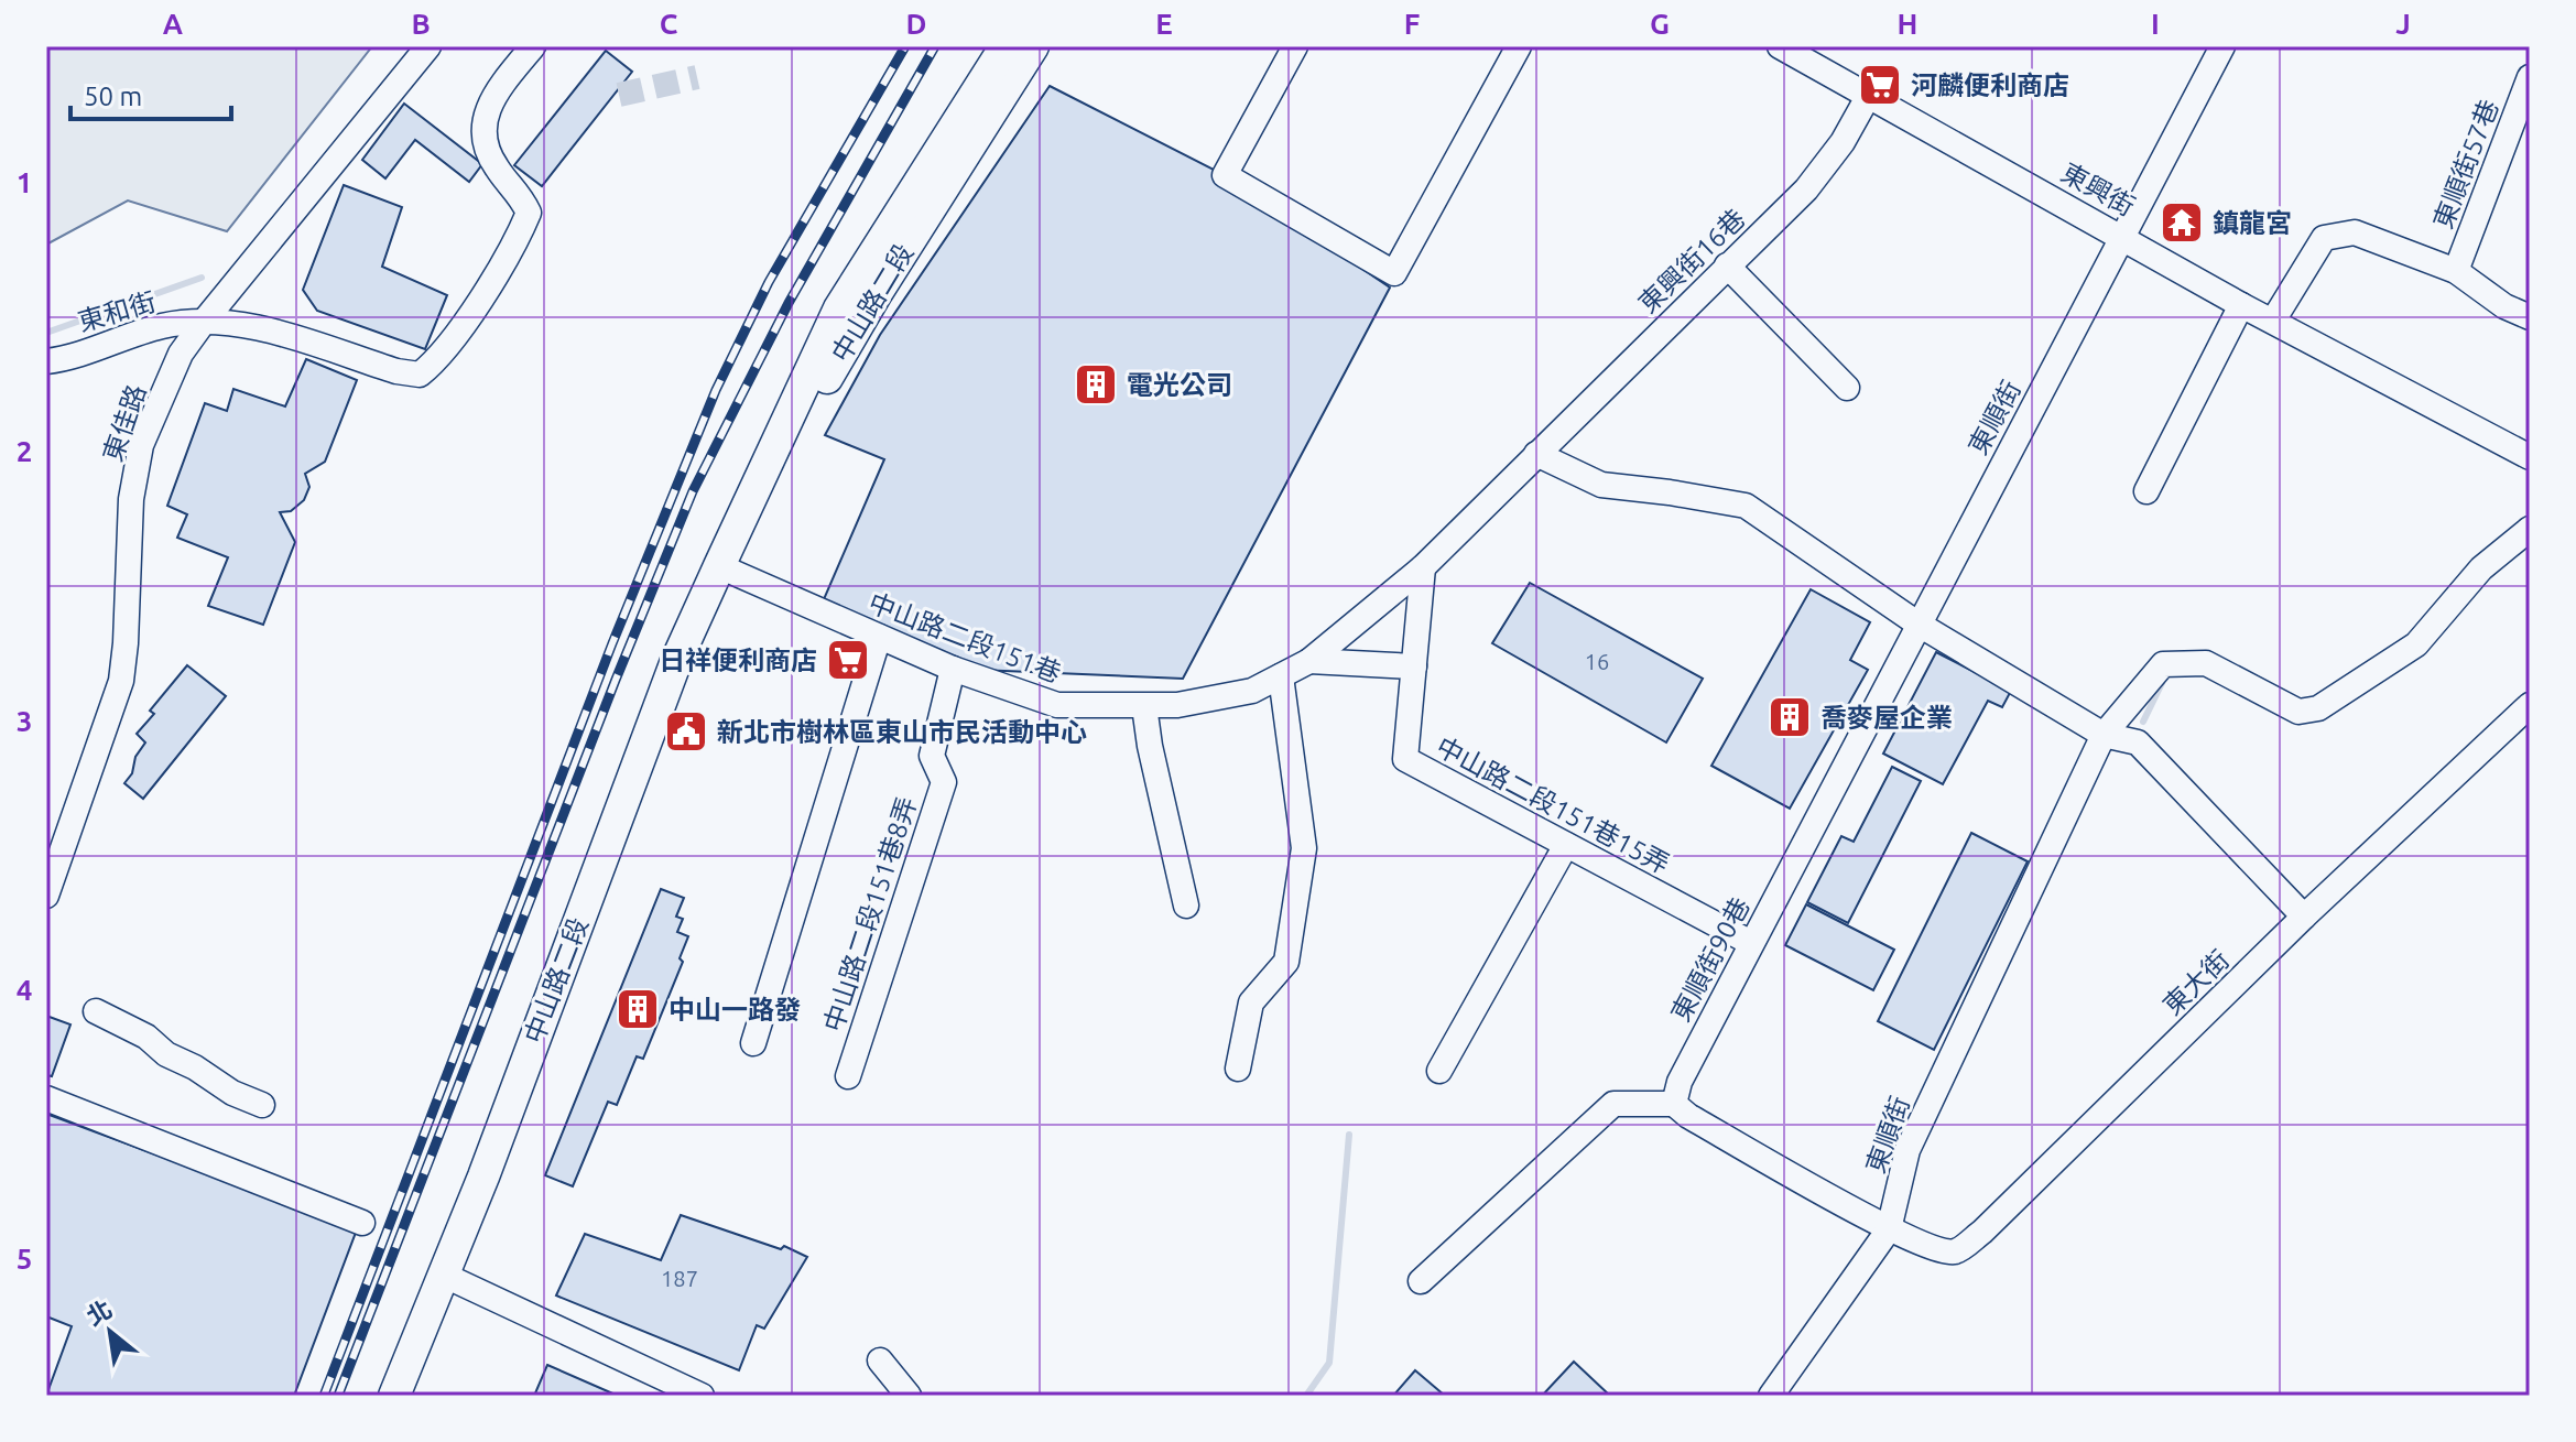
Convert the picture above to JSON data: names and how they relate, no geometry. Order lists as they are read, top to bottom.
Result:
{
  "streets": {
    "main road": ["中山路二段"],
    "street": [
      "東順街57巷",
      "東興街",
      "東興街16巷",
      "東和街",
      "東順街",
      "東佳路",
      "中山路二段151巷",
      "中山路二段151巷15弄",
      "中山路二段151巷8弄",
      "東順街90巷",
      "東大街"
    ]
  },
  "crossings": [
    ["東興街", "東興街16巷"],
    ["東興街", "東順街"],
    ["東興街16巷", "中山路二段151巷"],
    ["東興街16巷", "中山路二段151巷15弄"],
    ["中山路二段", "中山路二段151巷"],
    ["東和街", "東佳路"],
    ["東順街", "東順街90巷"],
    ["東順街", "東大街"],
    ["中山路二段151巷", "中山路二段151巷15弄"],
    ["中山路二段151巷", "中山路二段151巷8弄"],
    ["中山路二段151巷15弄", "東順街90巷"]
  ],
  "places": {
    "supermarket": ["河麟便利商店", "日祥便利商店"],
    "temple": ["鎮龍宮"],
    "building": ["電光公司", "喬麥屋企業", "中山一路發"],
    "public building": ["新北市樹林區東山市民活動中心"]
  },
  "house_numbers": ["16", "187"],
  "scale_bar": "50 m",
  "north": "top left",
  "grid": {
    "columns": [
      "A",
      "B",
      "C",
      "D",
      "E",
      "F",
      "G",
      "H",
      "I",
      "J"
    ],
    "rows": [
      "1",
      "2",
      "3",
      "4",
      "5"
    ]
  }
}
